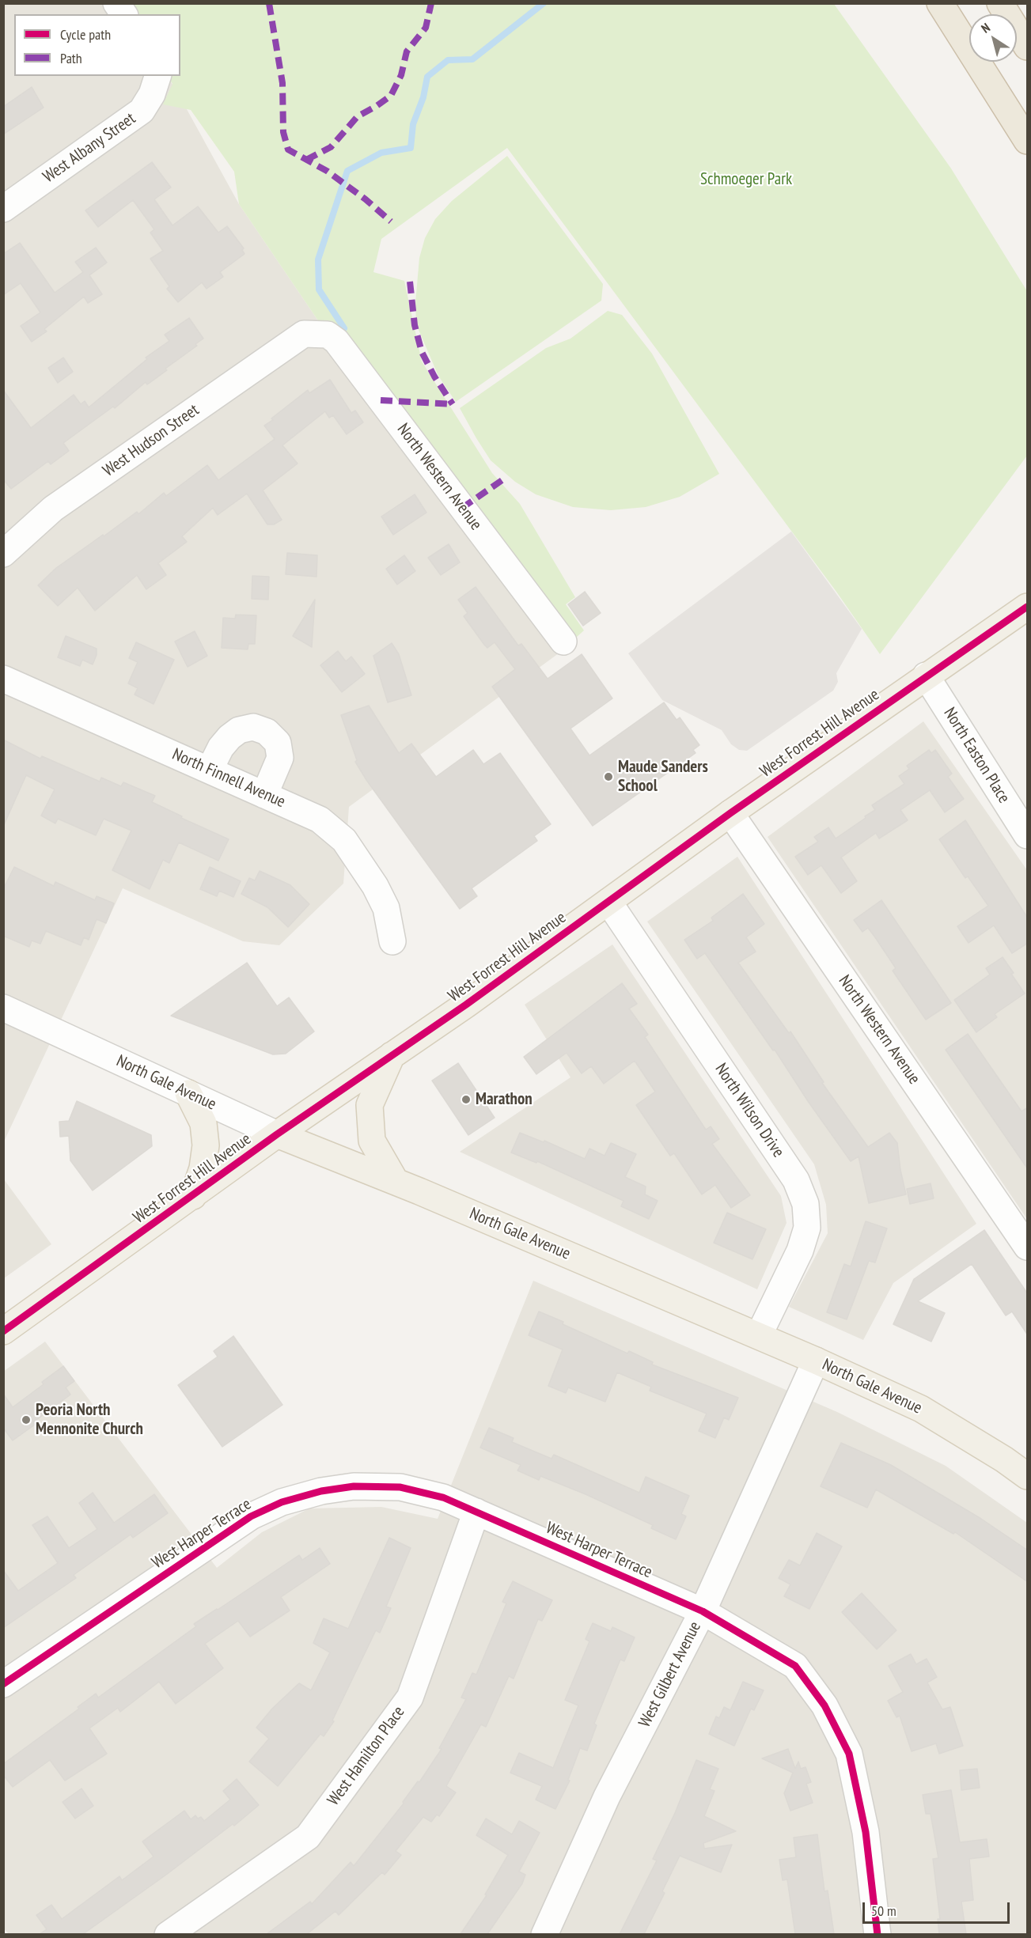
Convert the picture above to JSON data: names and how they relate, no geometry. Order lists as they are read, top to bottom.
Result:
{
  "streets": {
    "main road": ["West Forrest Hill Avenue", "North Gale Avenue"],
    "street": [
      "West Albany Street",
      "West Hudson Street",
      "North Western Avenue",
      "North Easton Place",
      "North Finnell Avenue",
      "North Wilson Drive",
      "West Harper Terrace",
      "West Gilbert Avenue",
      "West Hamilton Place"
    ]
  },
  "crossings": [
    ["West Hudson Street", "North Western Avenue"],
    ["North Western Avenue", "West Forrest Hill Avenue"],
    ["West Forrest Hill Avenue", "North Easton Place"],
    ["West Forrest Hill Avenue", "North Gale Avenue"],
    ["West Forrest Hill Avenue", "North Wilson Drive"],
    ["North Gale Avenue", "North Wilson Drive"],
    ["North Gale Avenue", "West Gilbert Avenue"],
    ["West Harper Terrace", "West Gilbert Avenue"],
    ["West Harper Terrace", "West Hamilton Place"]
  ],
  "parks": ["Schmoeger Park"],
  "places": ["Maude Sanders School", "Marathon", "Peoria North Mennonite Church"],
  "legend": ["Cycle path", "Path"],
  "scale_bar": "50 m",
  "north": "top left"
}
